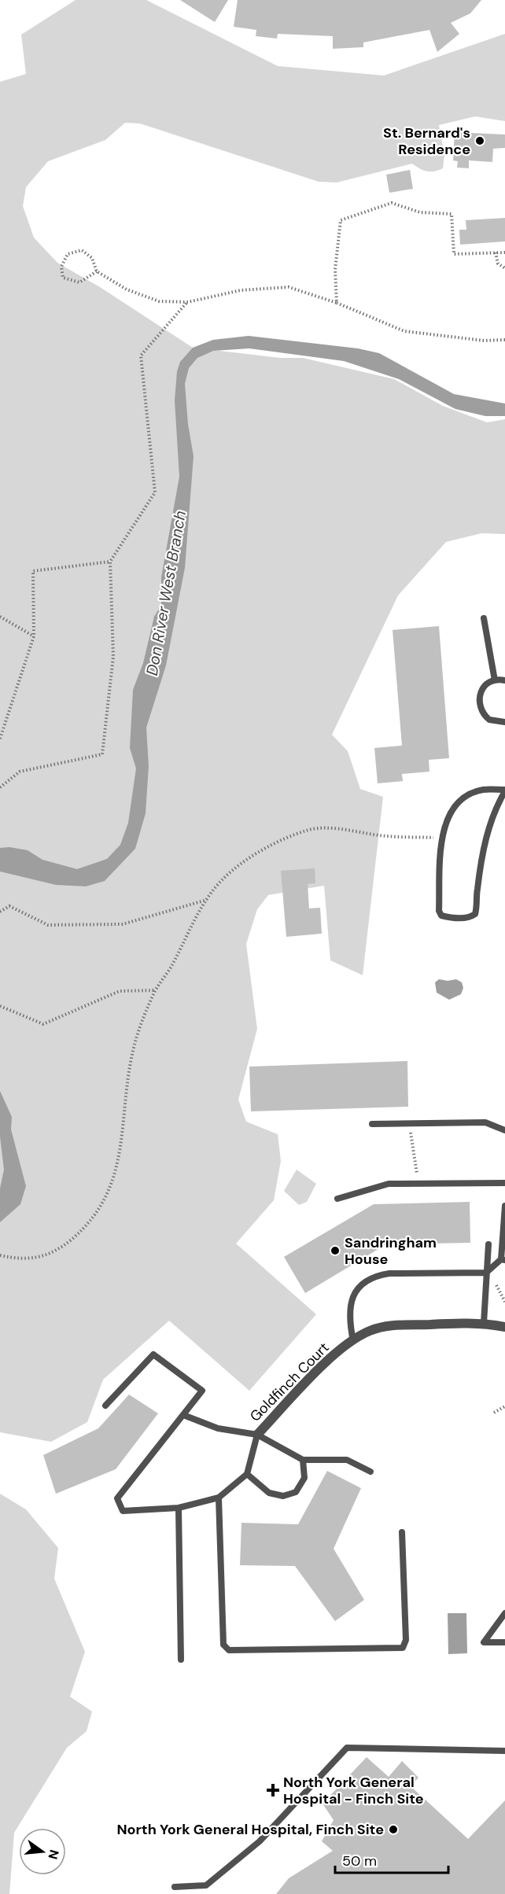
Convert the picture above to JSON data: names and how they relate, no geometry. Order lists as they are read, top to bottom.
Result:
{
  "streets": {
    "street": ["Goldfinch Court"]
  },
  "water": ["Don River West Branch"],
  "places": {
    "other": ["St. Bernard's Residence", "Sandringham House", "North York General Hospital, Finch Site"],
    "health": ["North York General Hospital - Finch Site"]
  },
  "scale_bar": "50 m",
  "north": "right"
}
